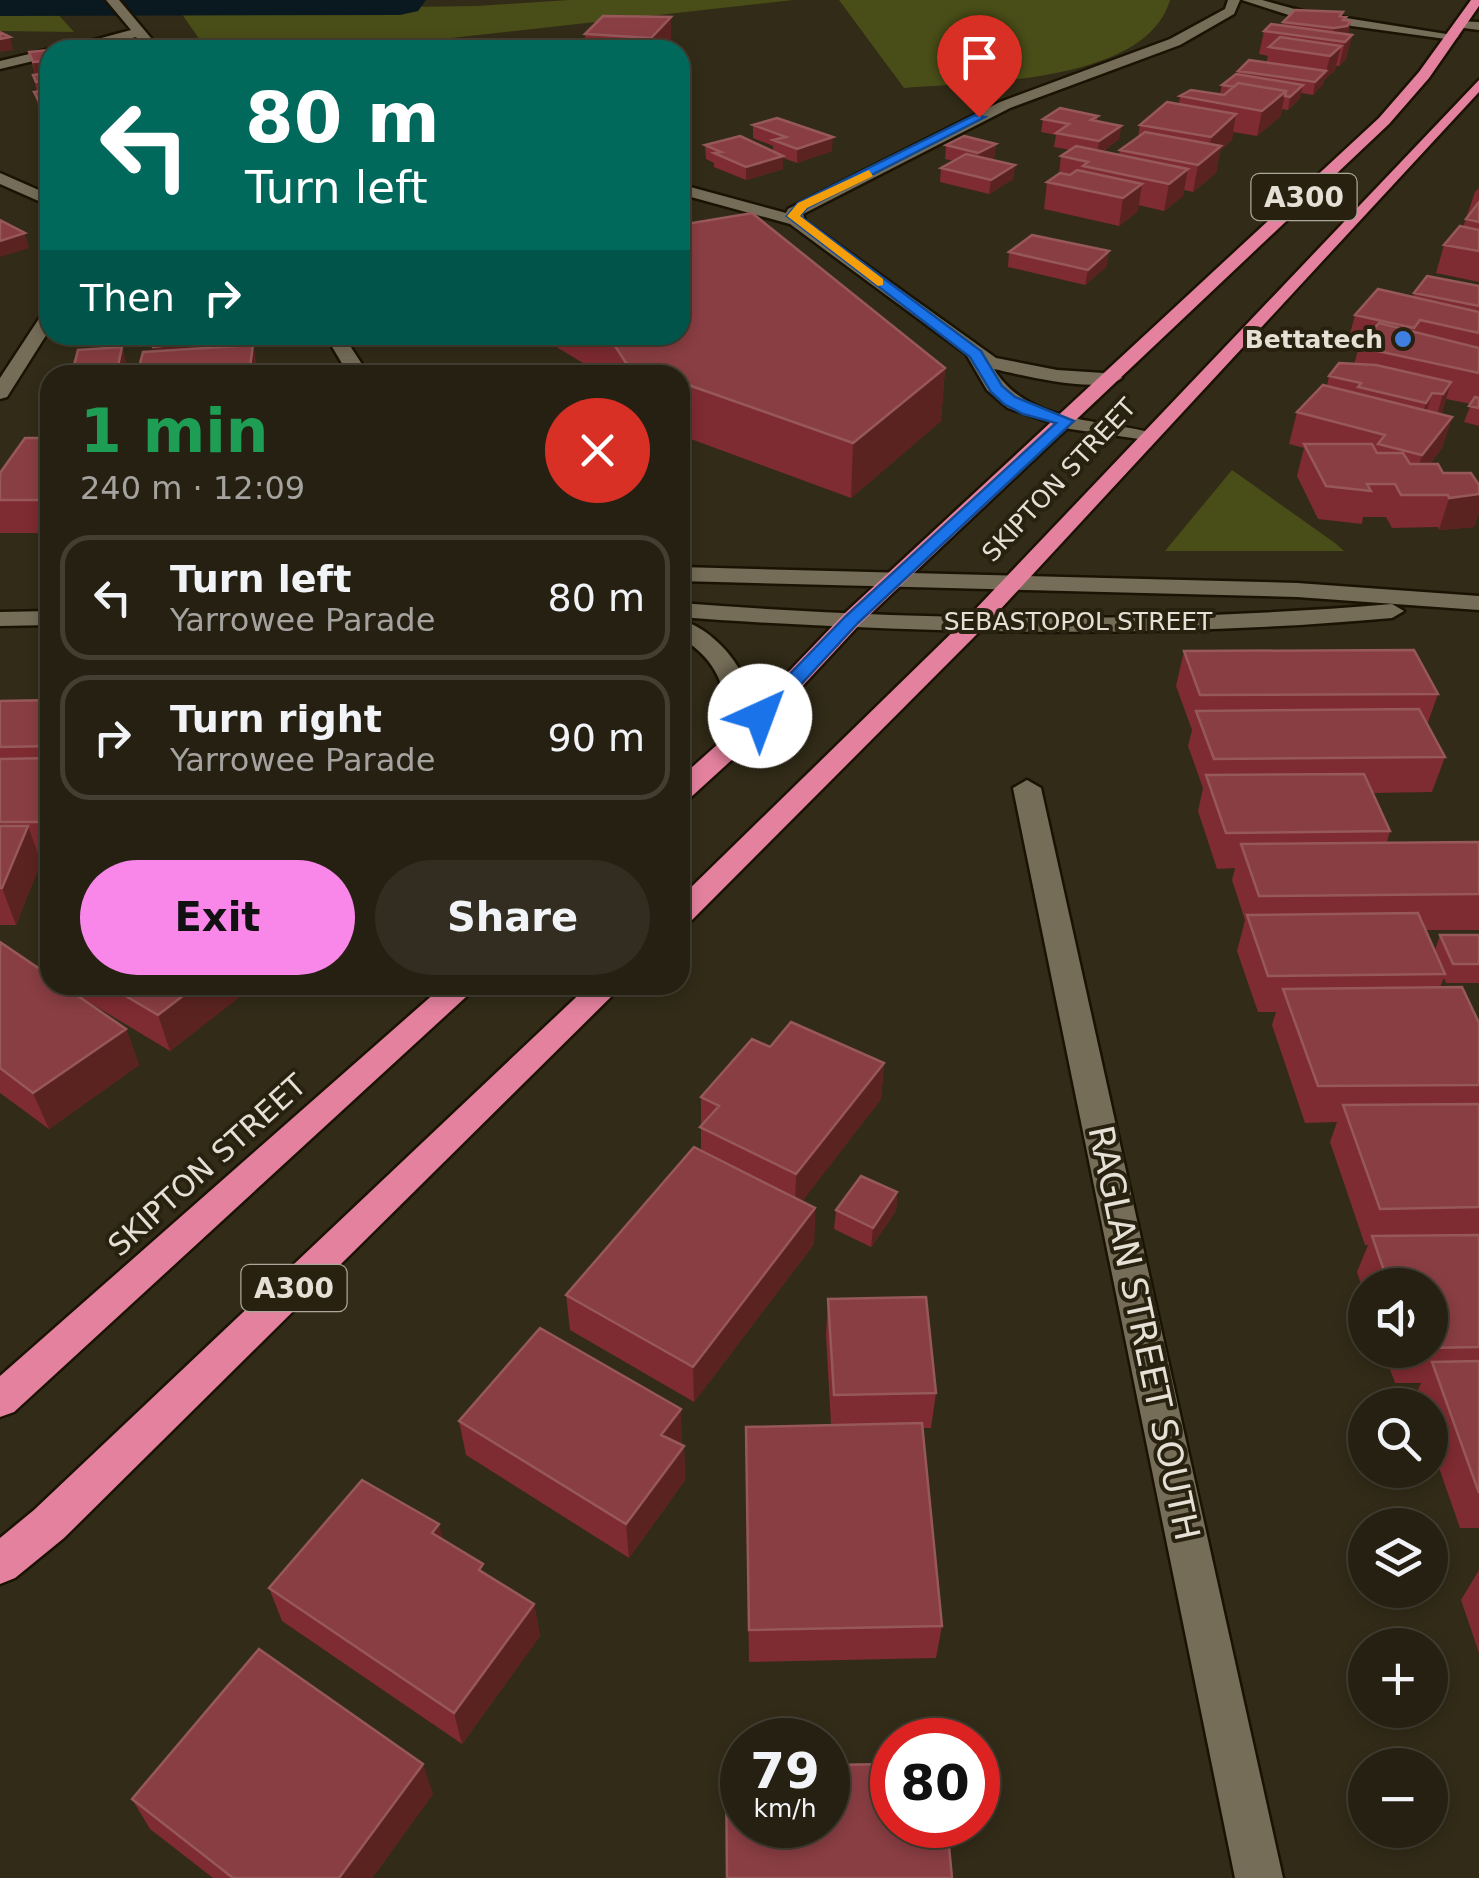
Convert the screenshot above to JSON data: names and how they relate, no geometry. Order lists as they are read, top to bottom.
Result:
{
  "streets": {
    "highway": ["A300", "SKIPTON STREET"],
    "street": ["SEBASTOPOL STREET", "RAGLAN STREET SOUTH"]
  },
  "crossings": [
    ["SKIPTON STREET", "SEBASTOPOL STREET"]
  ],
  "places": ["Bettatech"],
  "page": {
    "turn": ["80 m", "Turn left"],
    "then": "Then",
    "heading": ["1 min", "240 m · 12:09"],
    "list": [
      {
        "name": "Turn left",
        "note": "Yarrowee Parade",
        "value": "80 m"
      },
      {
        "name": "Turn right",
        "note": "Yarrowee Parade",
        "value": "90 m"
      }
    ],
    "buttons": ["Exit", "Share"],
    "map_buttons": ["+", "−"],
    "speed": "79 km/h",
    "limit": "80"
  }
}
